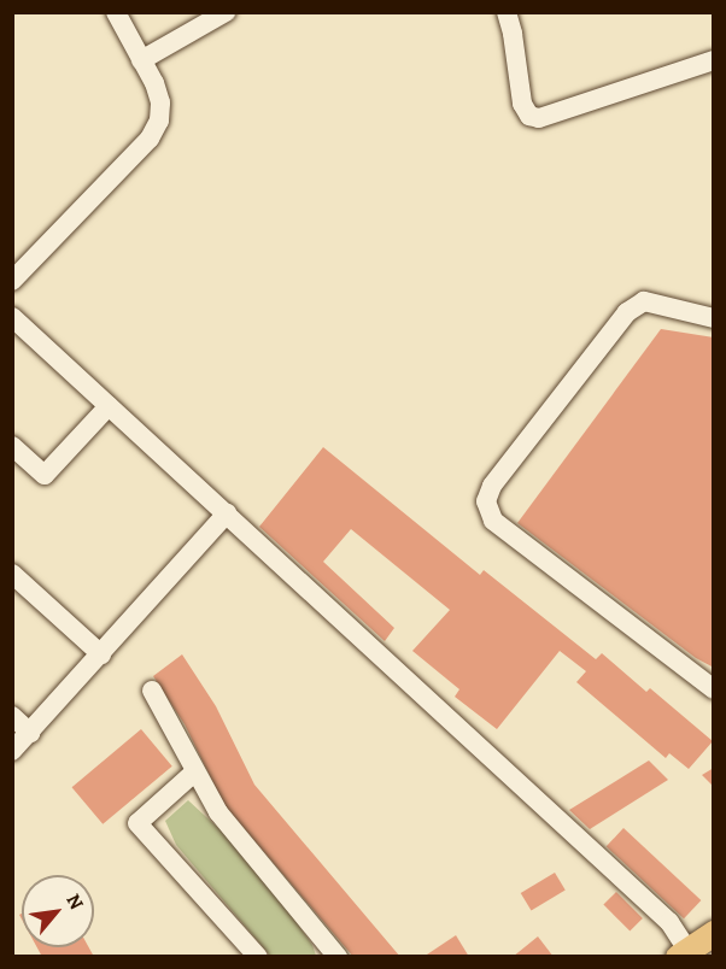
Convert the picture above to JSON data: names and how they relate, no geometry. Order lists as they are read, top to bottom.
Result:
{
  "north": "top right"
}
